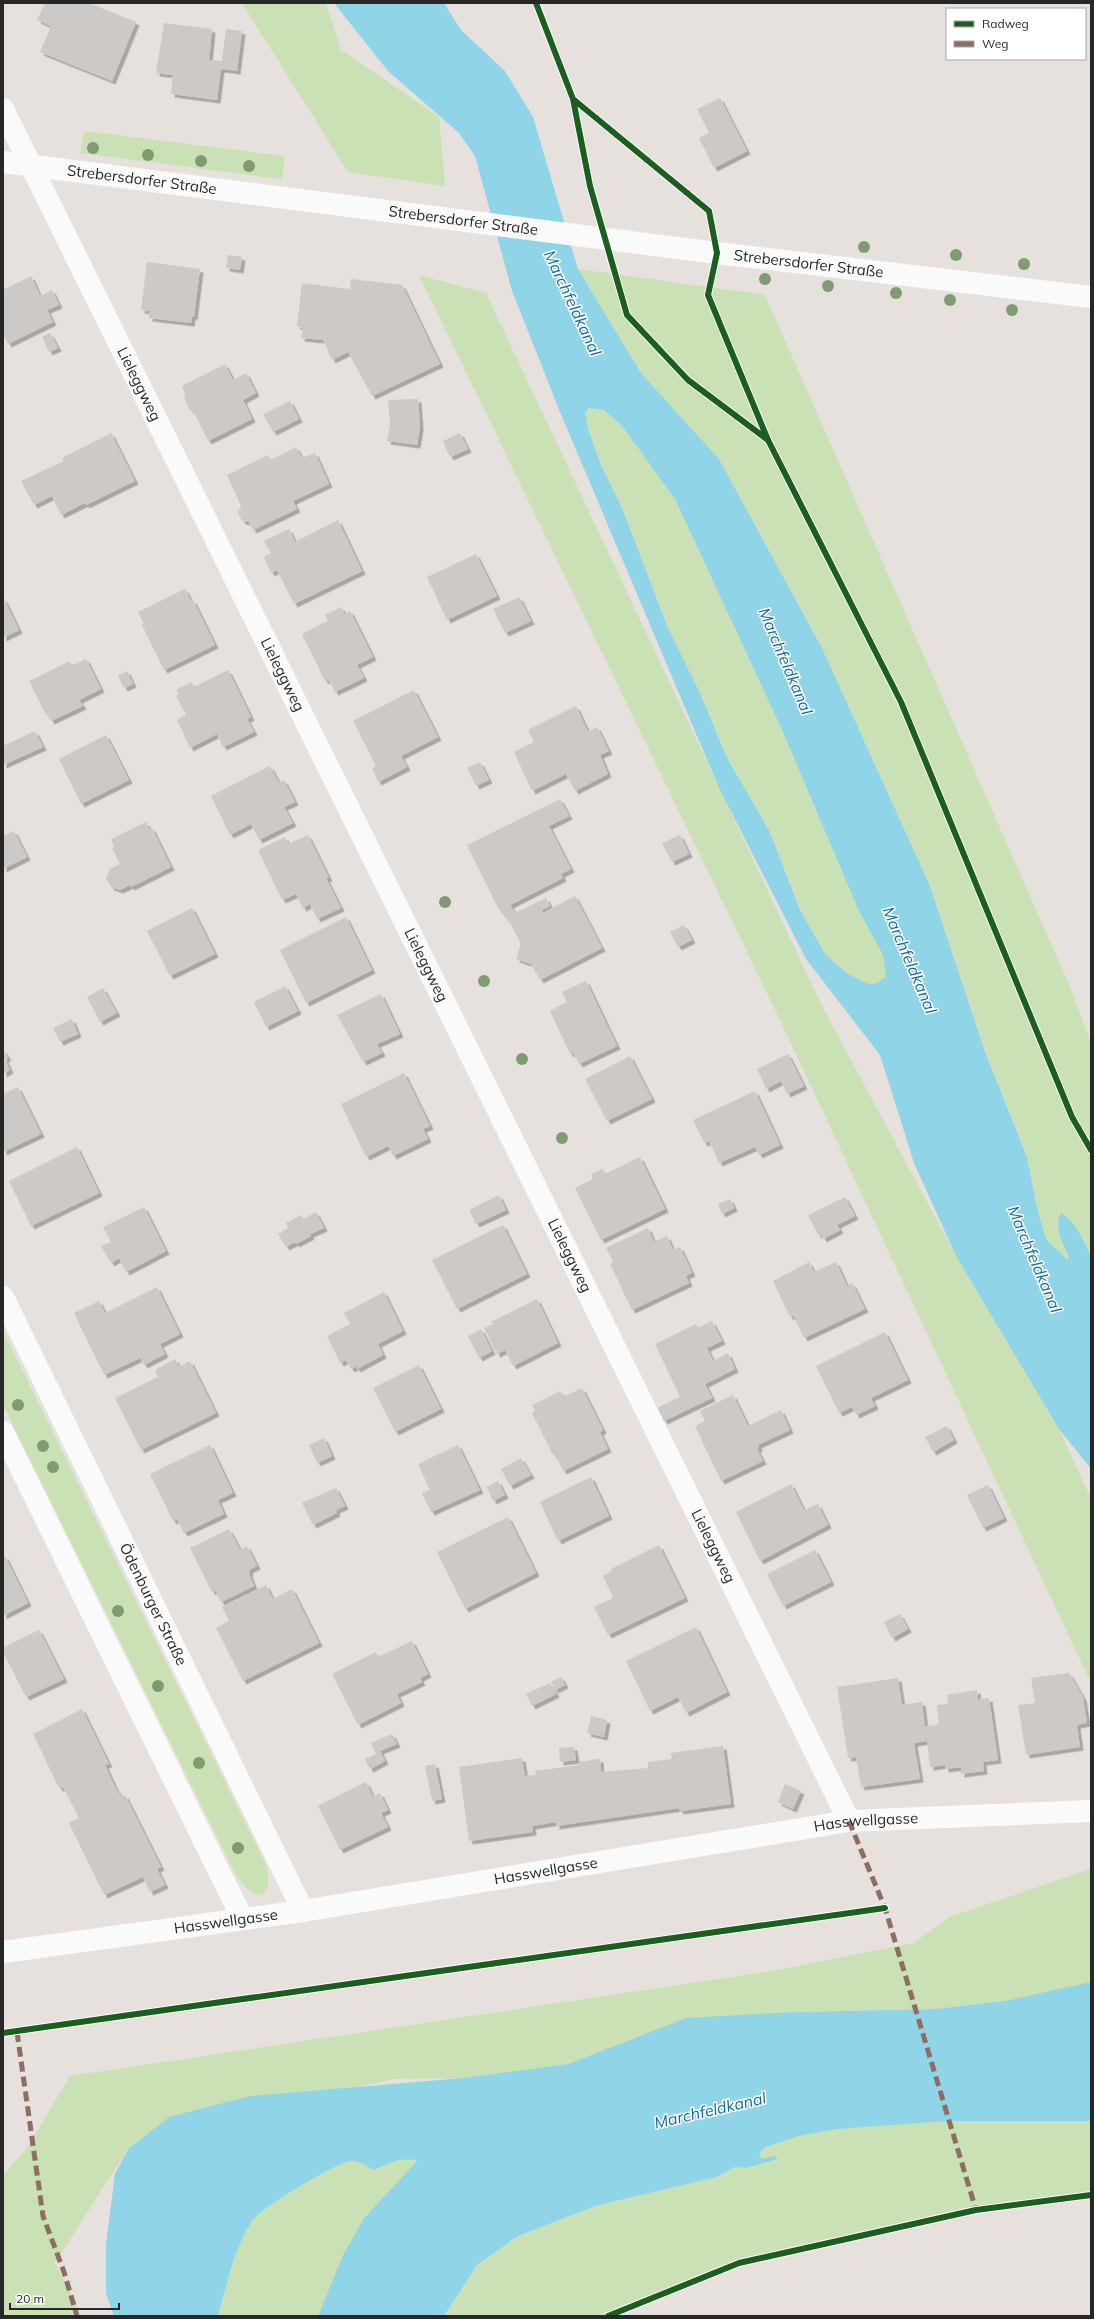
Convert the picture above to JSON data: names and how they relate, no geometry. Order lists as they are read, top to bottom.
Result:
{
  "streets": {
    "street": [
      "Strebersdorfer Straße",
      "Lieleggweg",
      "Ödenburger Straße",
      "Hasswellgasse"
    ]
  },
  "crossings": [
    ["Strebersdorfer Straße", "Lieleggweg"],
    ["Lieleggweg", "Hasswellgasse"],
    ["Ödenburger Straße", "Hasswellgasse"]
  ],
  "water": ["Marchfeldkanal"],
  "legend": ["Radweg", "Weg"],
  "scale_bar": "20 m"
}
